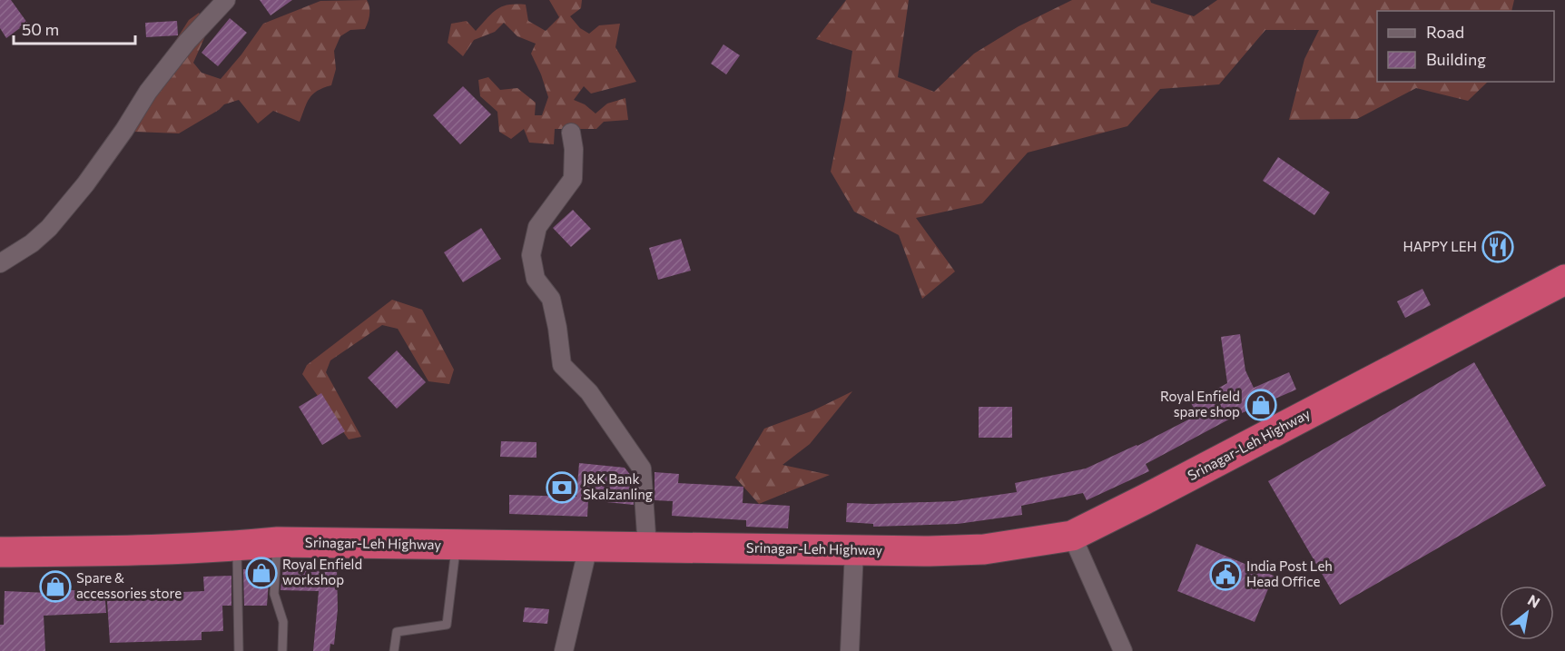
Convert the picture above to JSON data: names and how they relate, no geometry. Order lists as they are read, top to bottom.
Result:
{
  "streets": {
    "highway": ["Srinagar-Leh Highway"]
  },
  "places": {
    "restaurant": ["HAPPY LEH"],
    "shop": ["Royal Enfield spare shop", "Royal Enfield workshop", "Spare & accessories store"],
    "bank": ["J&K Bank Skalzanling"],
    "public building": ["India Post Leh Head Office"]
  },
  "legend": ["Road", "Building"],
  "scale_bar": "50 m",
  "north": "top right"
}
